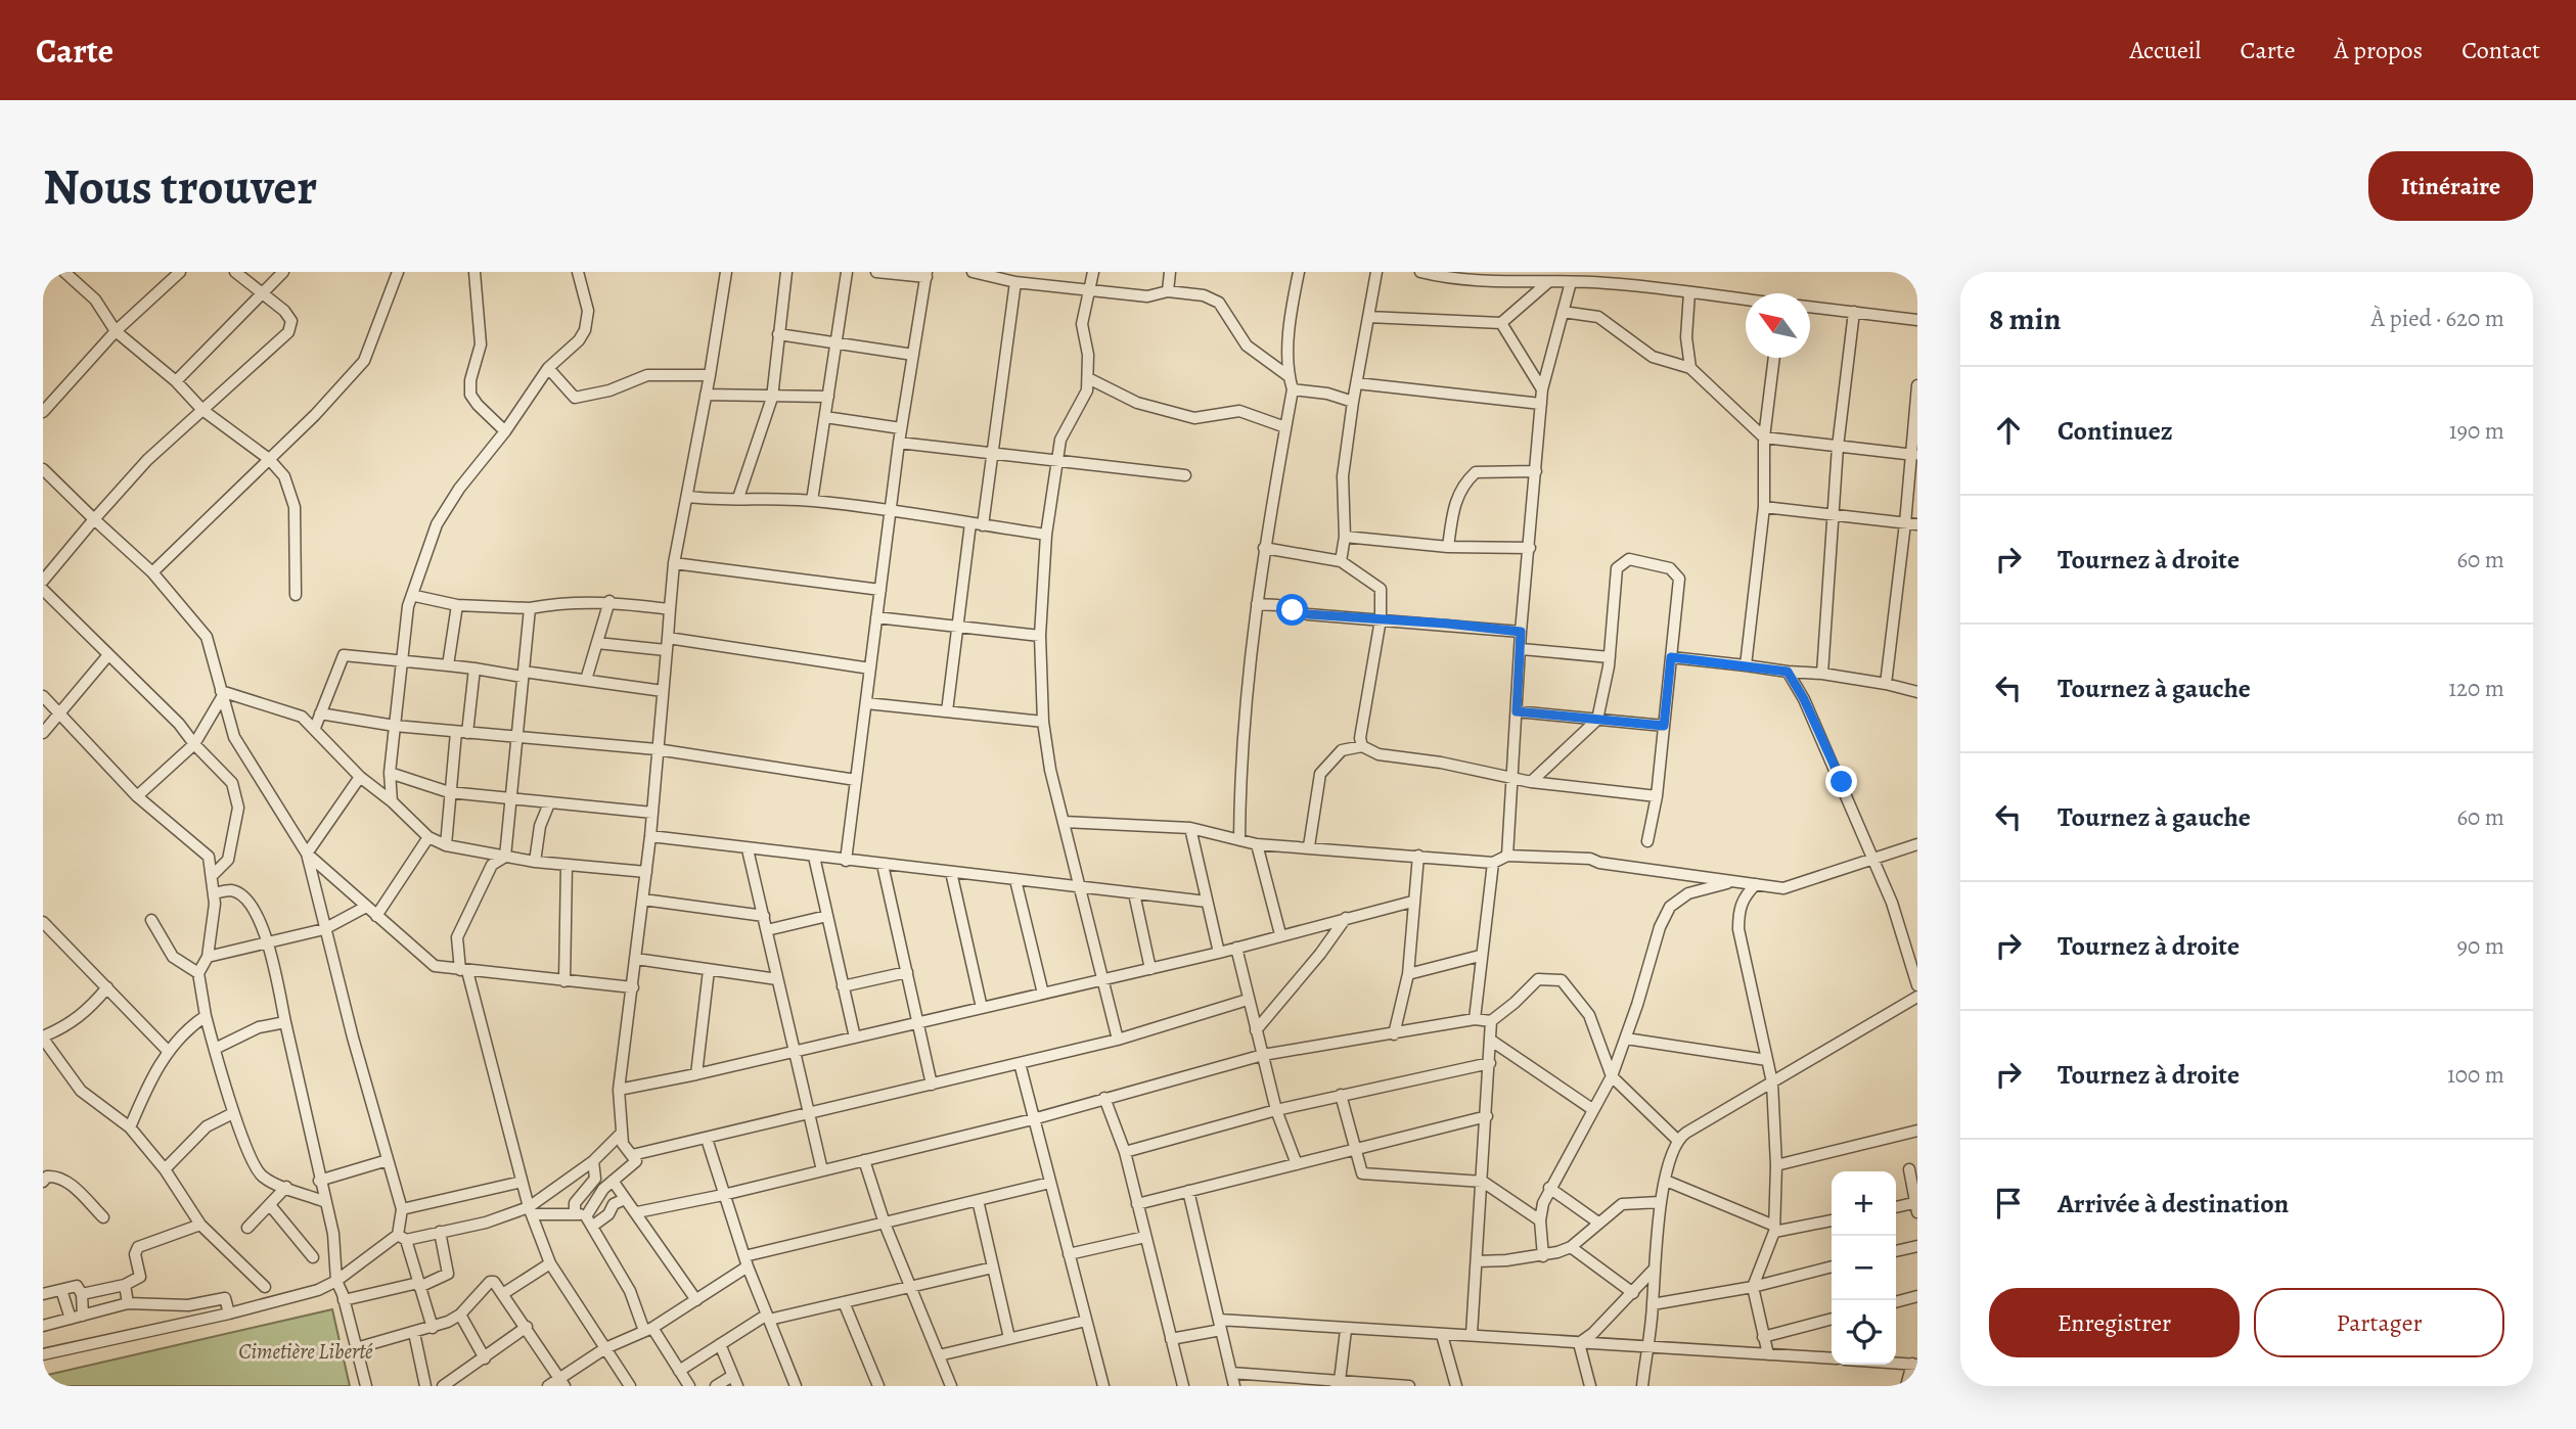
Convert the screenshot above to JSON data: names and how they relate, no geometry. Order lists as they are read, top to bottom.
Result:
{
  "parks": ["Cimetière Liberté"],
  "north": "top left",
  "page": {
    "header": "Carte",
    "nav": [
      "Accueil",
      "Carte",
      "À propos",
      "Contact"
    ],
    "buttons": [
      "Itinéraire",
      ["Enregistrer", "Partager"]
    ],
    "title": "Nous trouver",
    "heading": ["8 min", "À pied · 620 m"],
    "list": [
      ["Continuez", "190 m"],
      ["Tournez à droite", "60 m"],
      ["Tournez à gauche", "120 m"],
      ["Tournez à gauche", "60 m"],
      ["Tournez à droite", "90 m"],
      ["Tournez à droite", "100 m"],
      "Arrivée à destination"
    ],
    "map_buttons": ["+", "−"]
  }
}
